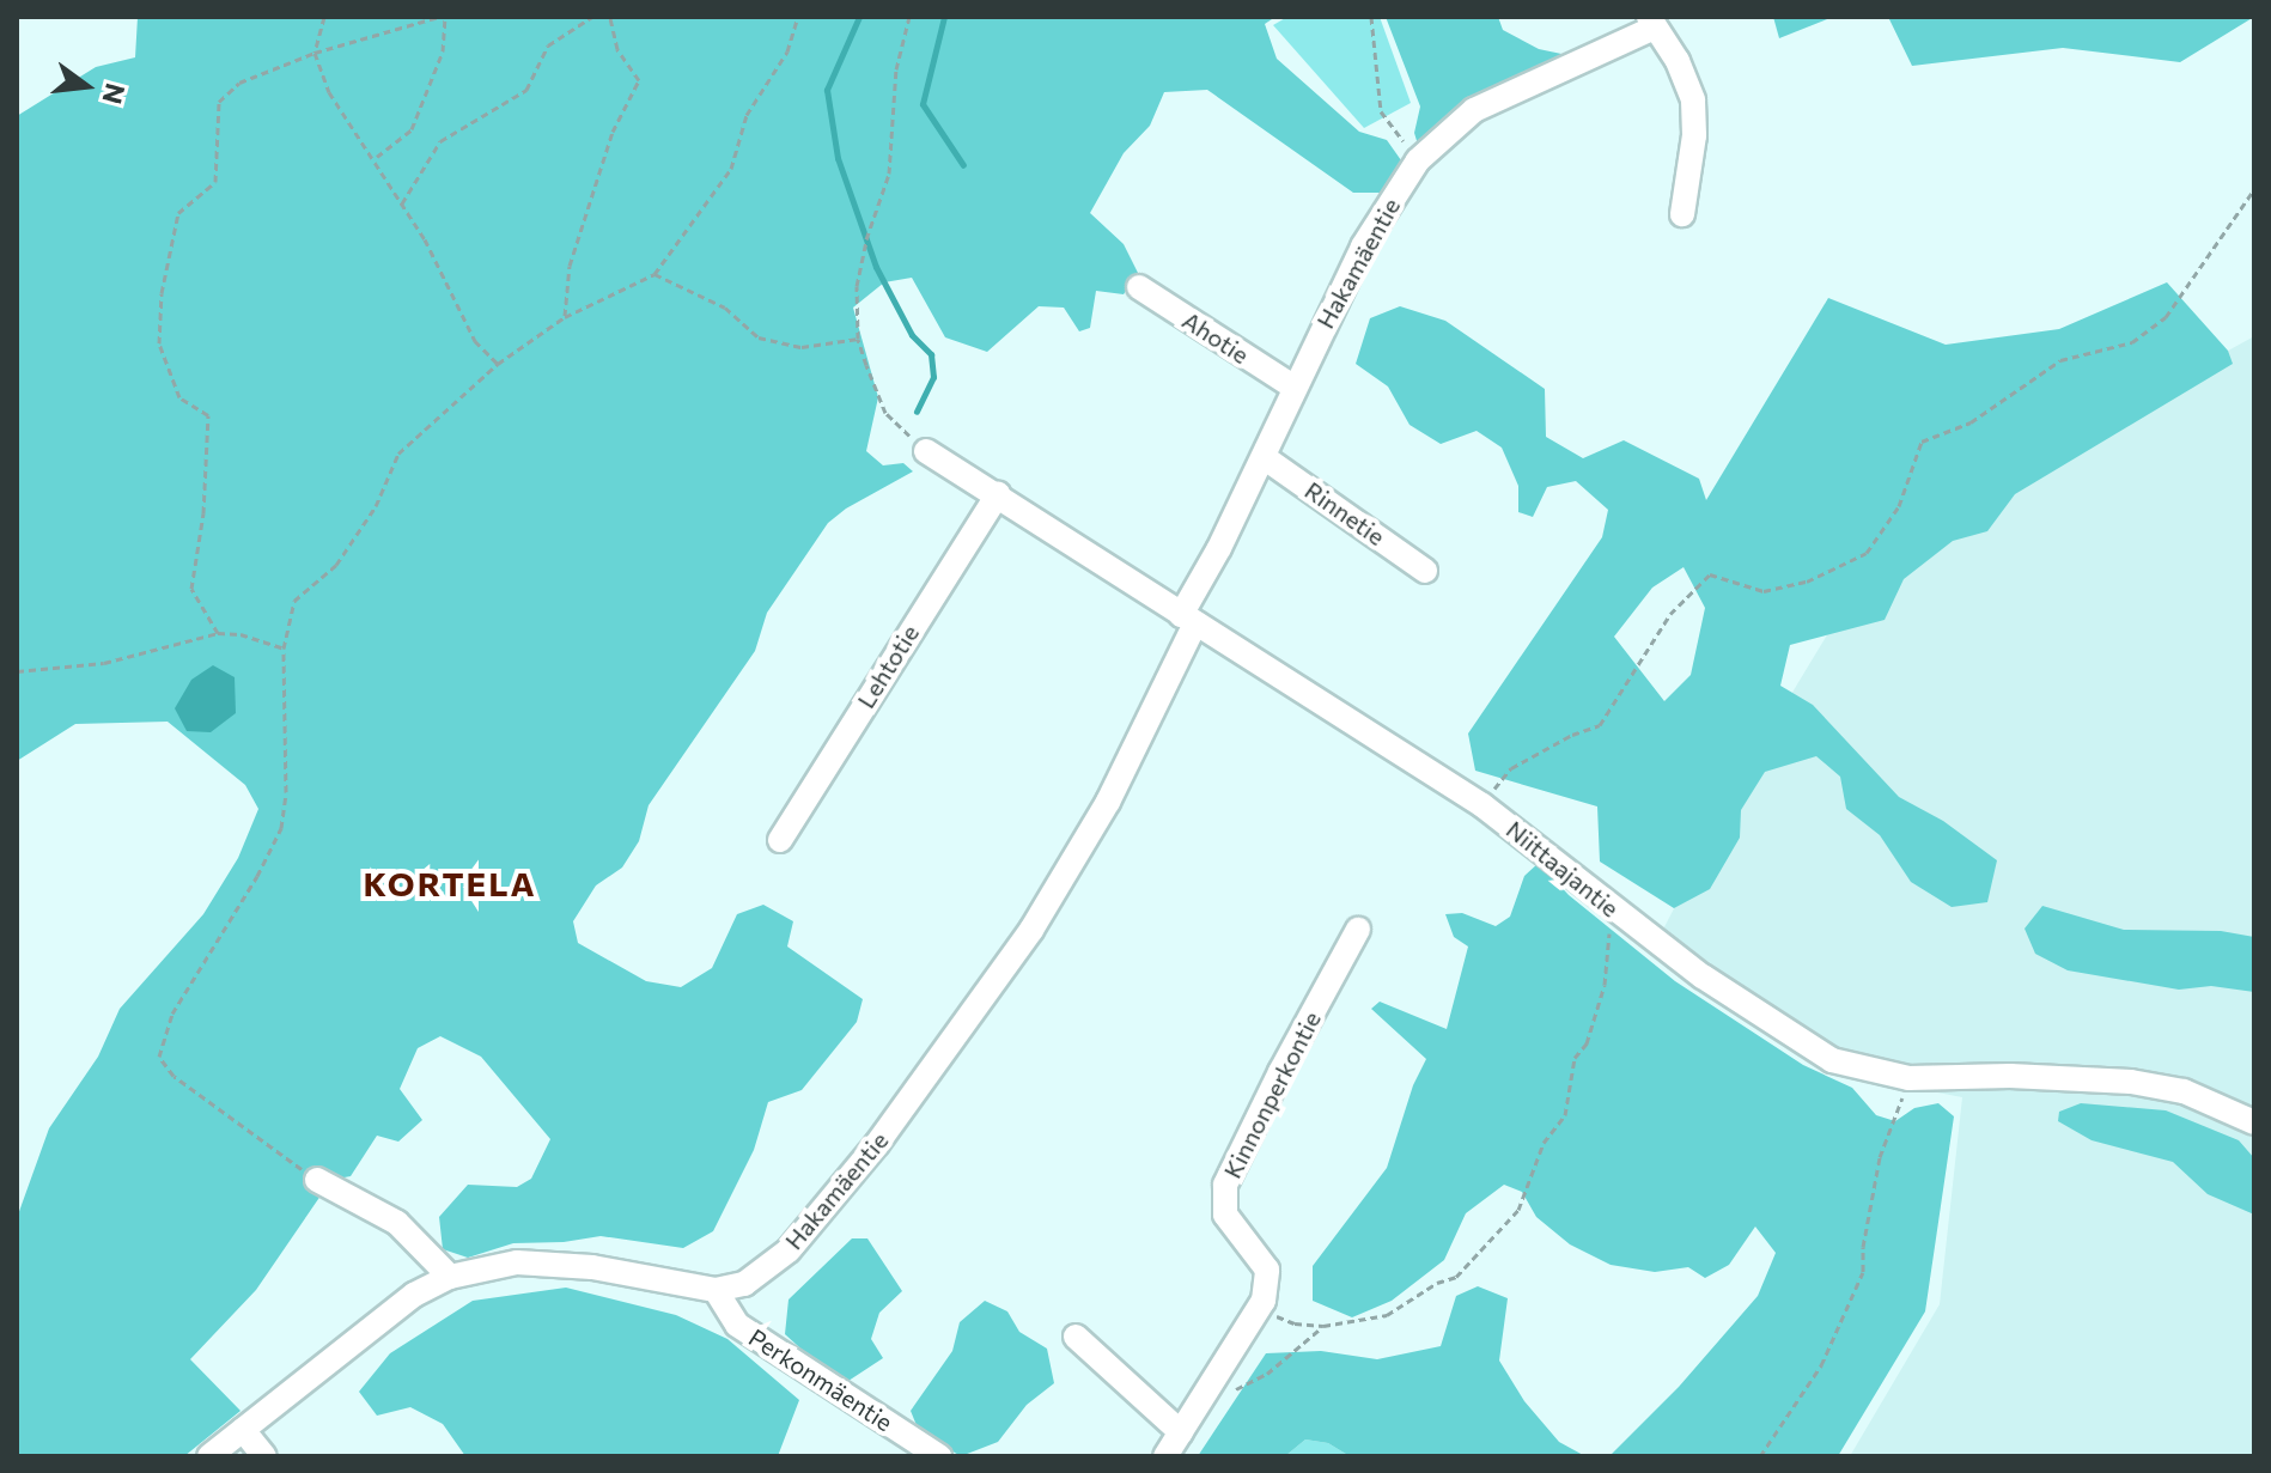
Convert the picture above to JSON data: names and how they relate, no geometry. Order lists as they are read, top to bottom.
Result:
{
  "streets": {
    "street": [
      "Hakamäentie",
      "Ahotie",
      "Rinnetie",
      "Lehtotie",
      "Niittaajantie",
      "Kinnonperkontie",
      "Perkonmäentie"
    ]
  },
  "crossings": [
    ["Hakamäentie", "Ahotie"],
    ["Hakamäentie", "Rinnetie"],
    ["Hakamäentie", "Niittaajantie"],
    ["Hakamäentie", "Perkonmäentie"],
    ["Lehtotie", "Niittaajantie"]
  ],
  "districts": ["KORTELA"],
  "north": "right"
}
